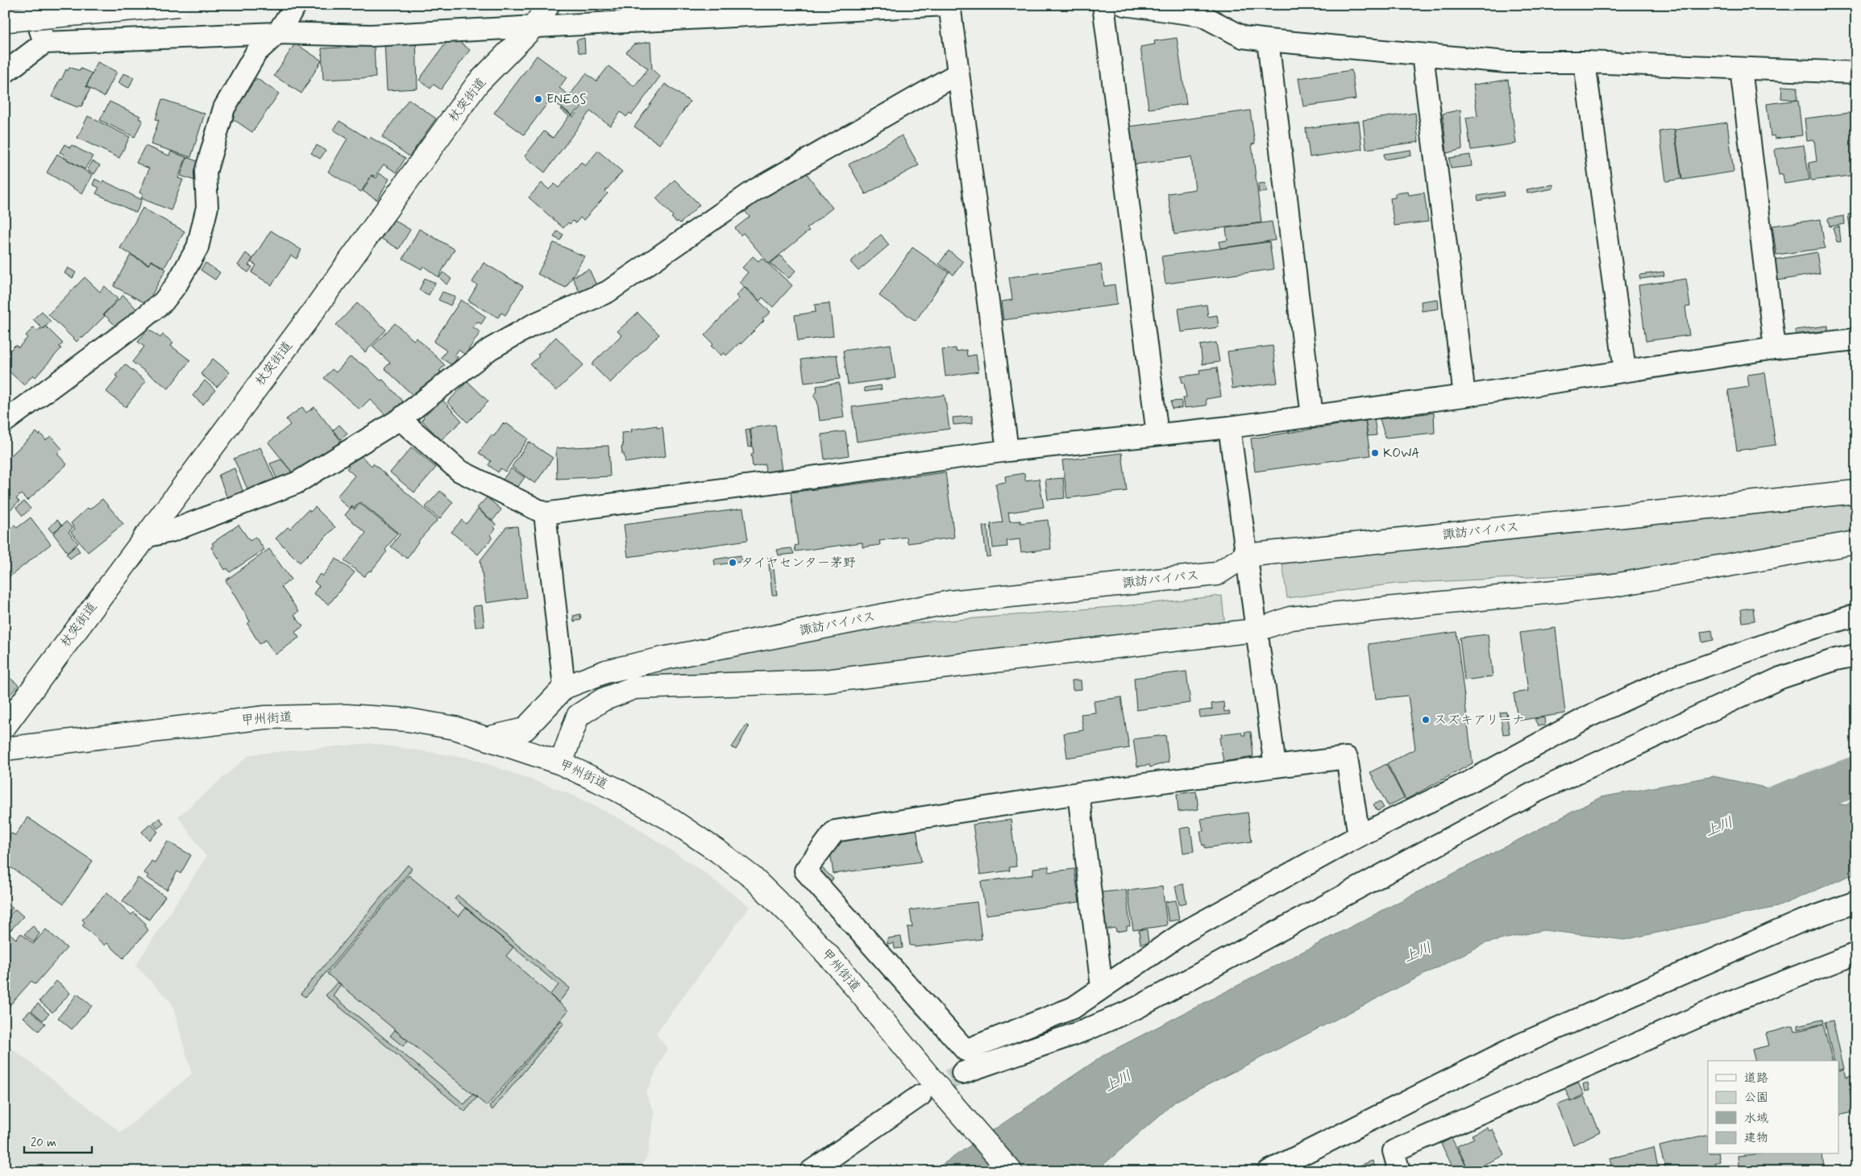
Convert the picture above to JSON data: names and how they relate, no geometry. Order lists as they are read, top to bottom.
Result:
{
  "streets": {
    "main road": ["杖突街道", "諏訪バイパス", "甲州街道"]
  },
  "crossings": [
    ["諏訪バイパス", "甲州街道"]
  ],
  "water": ["上川"],
  "places": [
    "ENEOS",
    "KOWA",
    "タイヤセンター茅野",
    "スズキアリーナ"
  ],
  "legend": [
    "道路",
    "公園",
    "水域",
    "建物"
  ],
  "scale_bar": "20 m"
}
